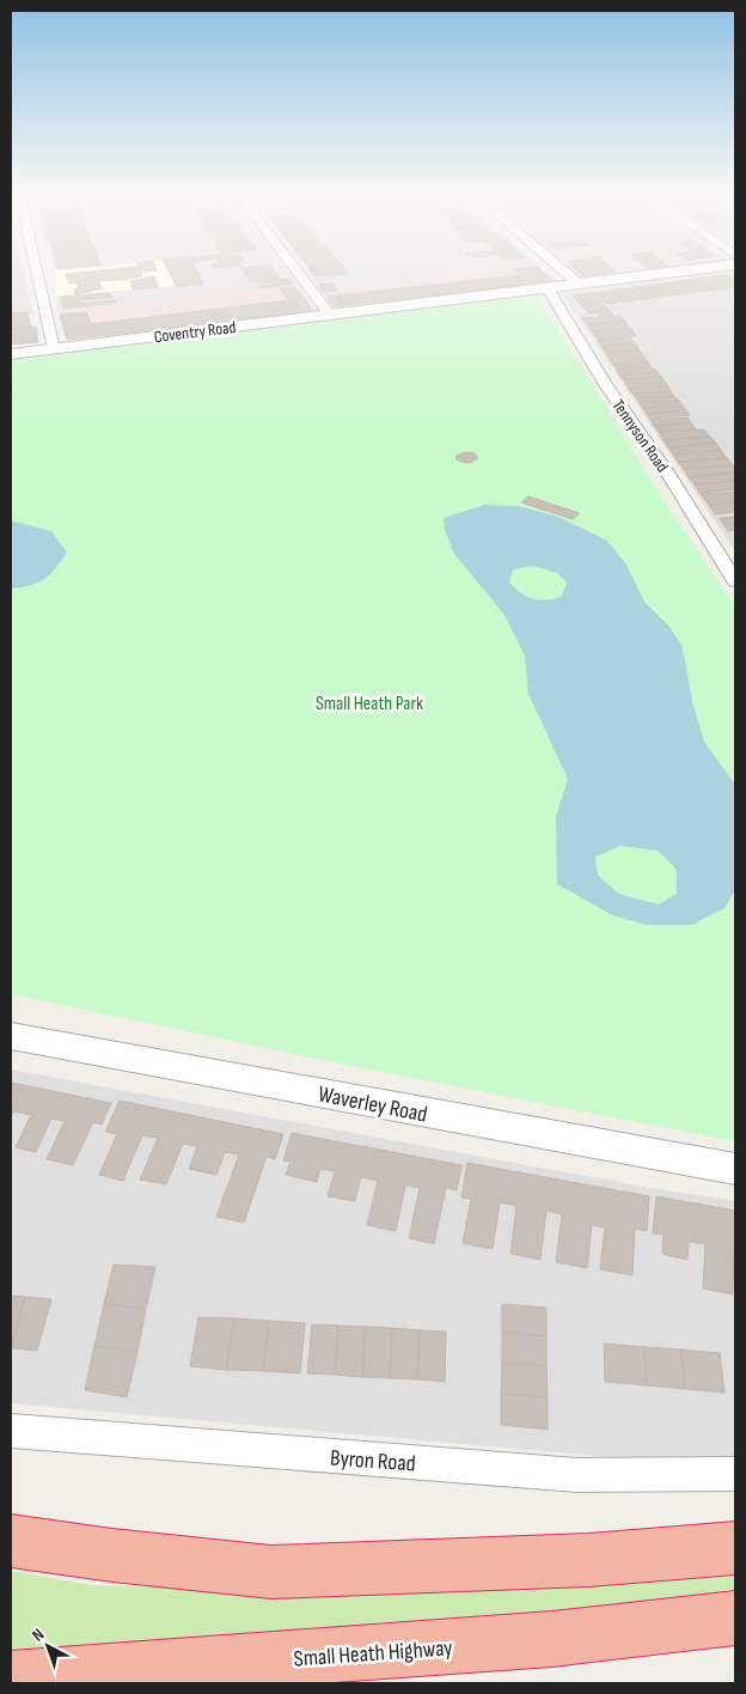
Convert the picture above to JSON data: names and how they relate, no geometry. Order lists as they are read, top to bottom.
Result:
{
  "streets": {
    "highway": ["Small Heath Highway"],
    "street": [
      "Coventry Road",
      "Tennyson Road",
      "Waverley Road",
      "Byron Road"
    ]
  },
  "crossings": [
    ["Coventry Road", "Tennyson Road"]
  ],
  "parks": ["Small Heath Park"],
  "north": "top left"
}
